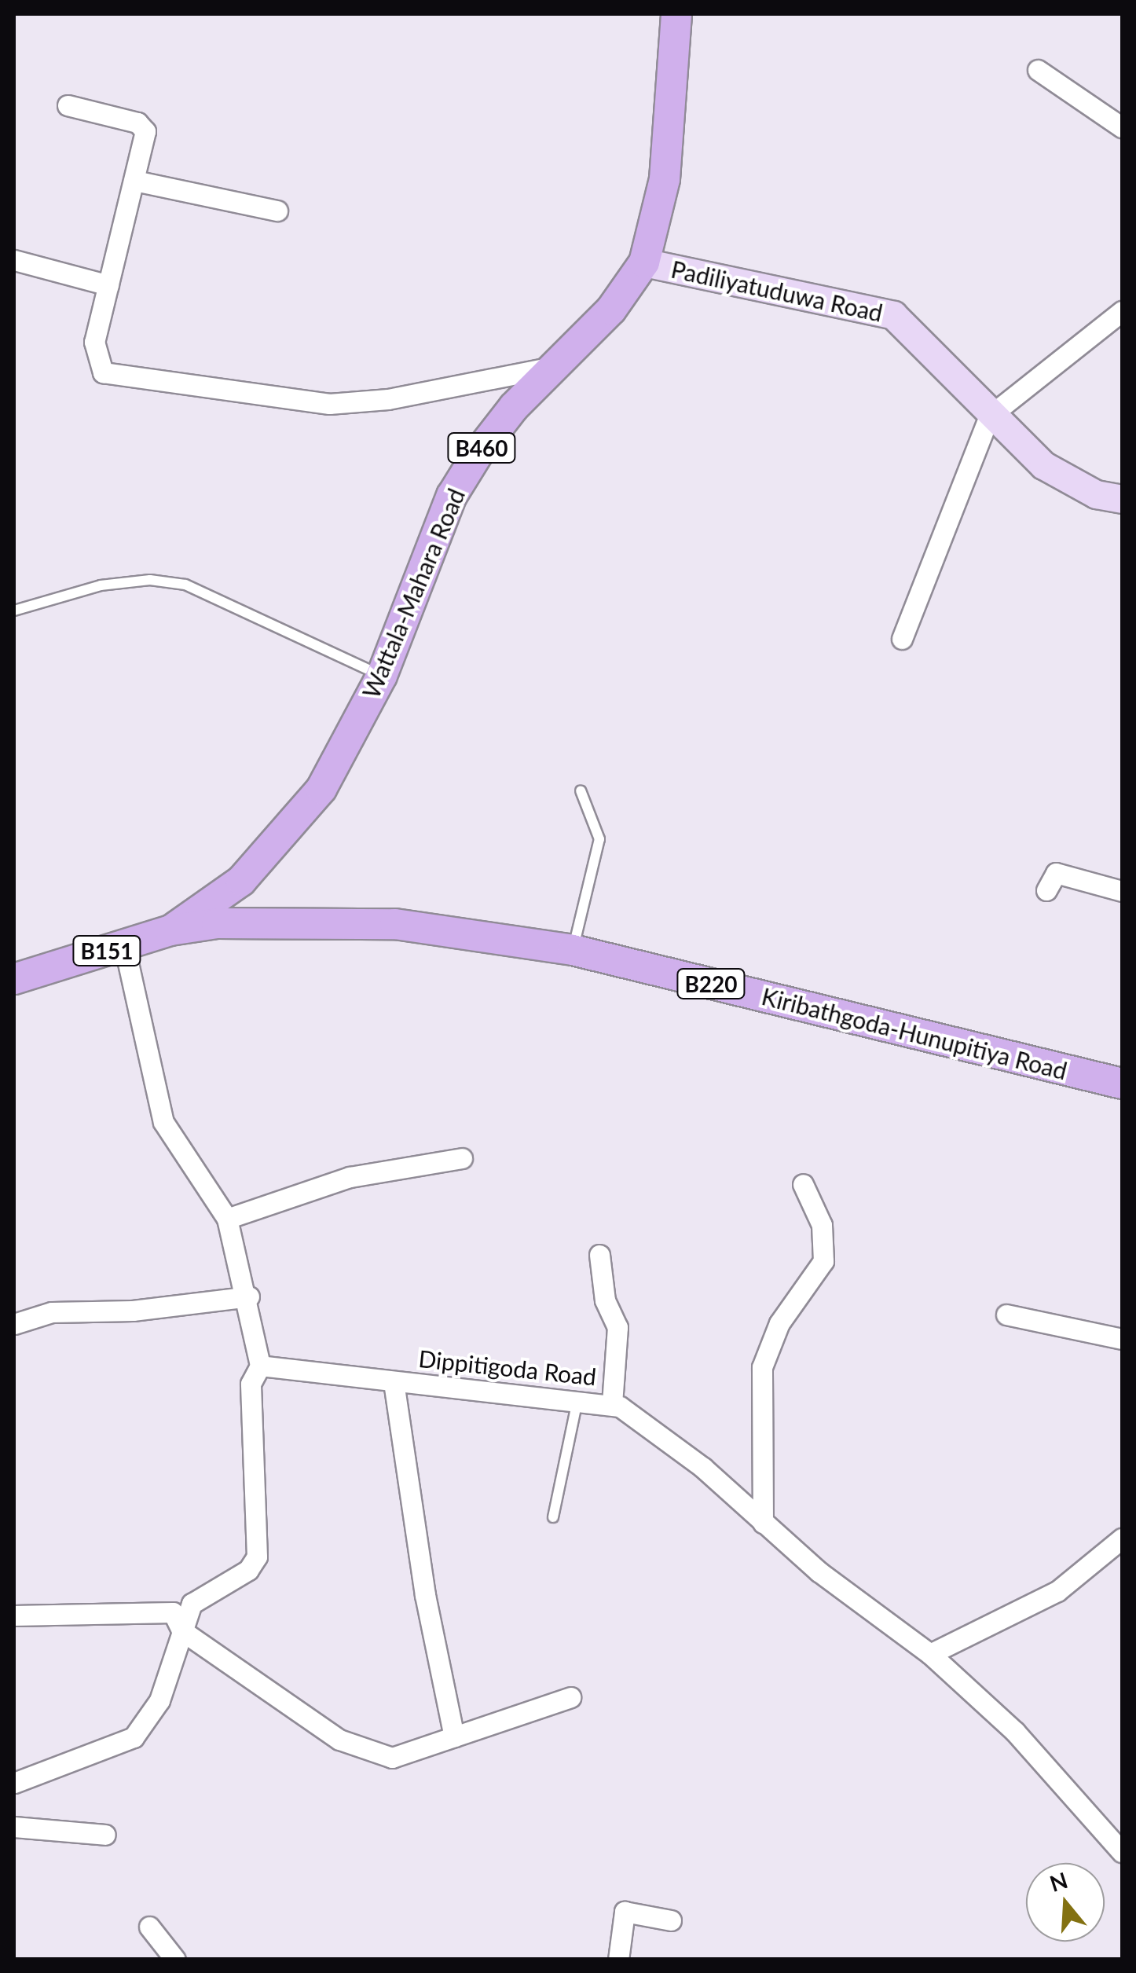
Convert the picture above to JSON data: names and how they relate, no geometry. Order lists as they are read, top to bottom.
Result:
{
  "streets": {
    "main road": [
      "B460",
      "Wattala-Mahara Road",
      "B151",
      "B220",
      "Kiribathgoda-Hunupitiya Road"
    ],
    "street": ["Padiliyatuduwa Road", "Dippitigoda Road"]
  },
  "crossings": [
    ["Padiliyatuduwa Road", "Wattala-Mahara Road"],
    ["Wattala-Mahara Road", "Kiribathgoda-Hunupitiya Road"]
  ],
  "north": "top"
}
